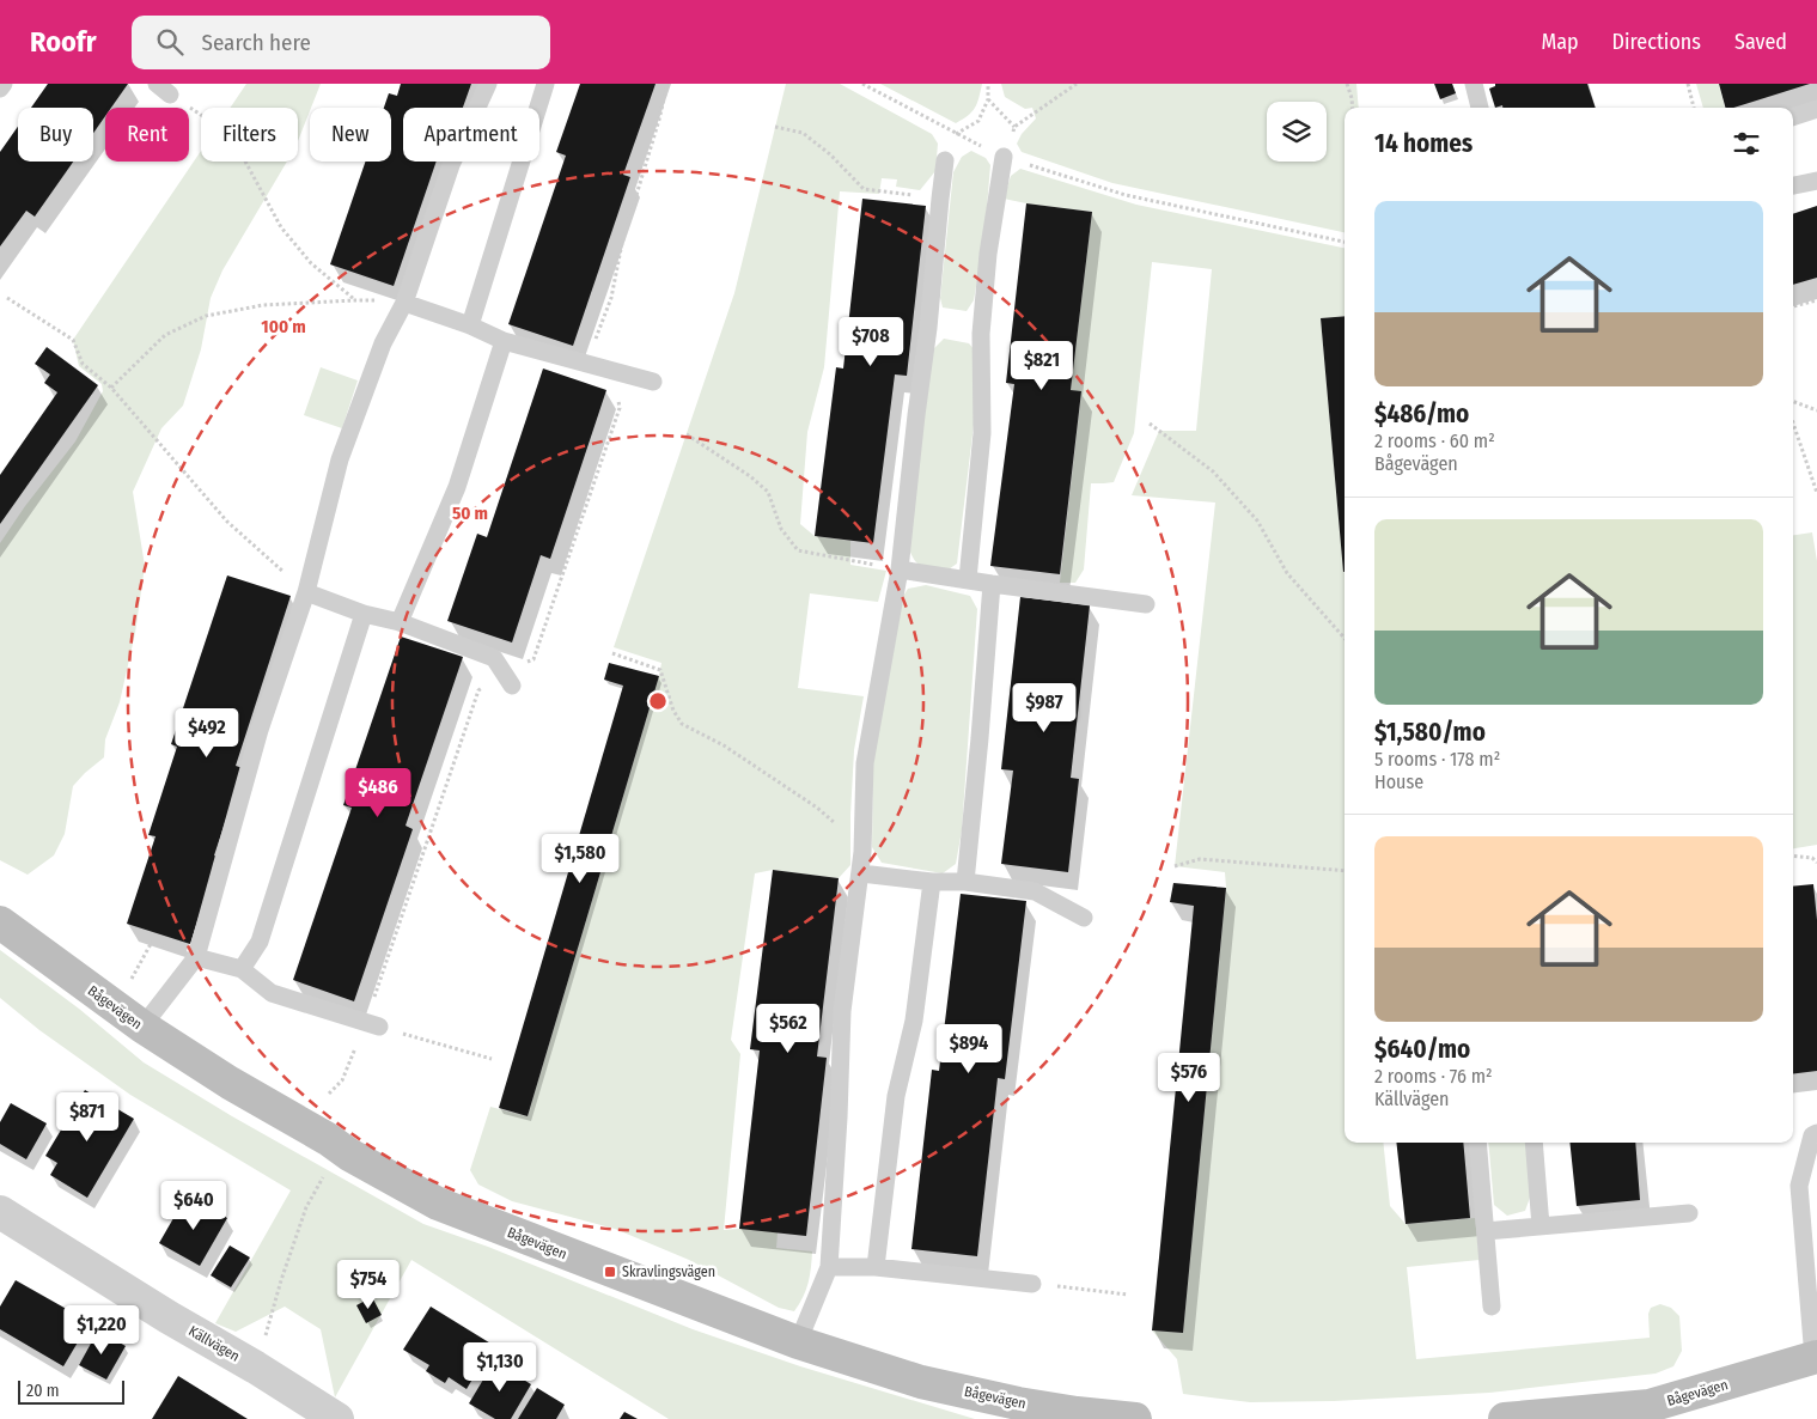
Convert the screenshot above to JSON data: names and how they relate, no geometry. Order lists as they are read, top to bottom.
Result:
{
  "streets": {
    "street": ["Bågevägen", "Källvägen"]
  },
  "places": {
    "transit": ["Skravlingsvägen"]
  },
  "scale_bar": "20 m",
  "page": {
    "header": "Roofr",
    "search": "Search here",
    "nav": ["Map", "Directions", "Saved"],
    "chip": [
      "Buy",
      "Rent",
      "Filters",
      "New",
      "Apartment"
    ],
    "heading": "14 homes",
    "list": [
      {
        "name": "$486/mo",
        "note": "2 rooms · 60 m² · Bågevägen"
      },
      {
        "name": "$1,580/mo",
        "note": "5 rooms · 178 m² · House"
      },
      {
        "name": "$640/mo",
        "note": "2 rooms · 76 m² · Källvägen"
      }
    ],
    "price": [
      "$708",
      "$821",
      "$987",
      "$492",
      "$486",
      "$1,580",
      "$562",
      "$894",
      "$576",
      "$871",
      "$640",
      "$754",
      "$1,220",
      "$1,130"
    ],
    "scale": "20 m"
  },
  "rings": ["100 m", "50 m"]
}
